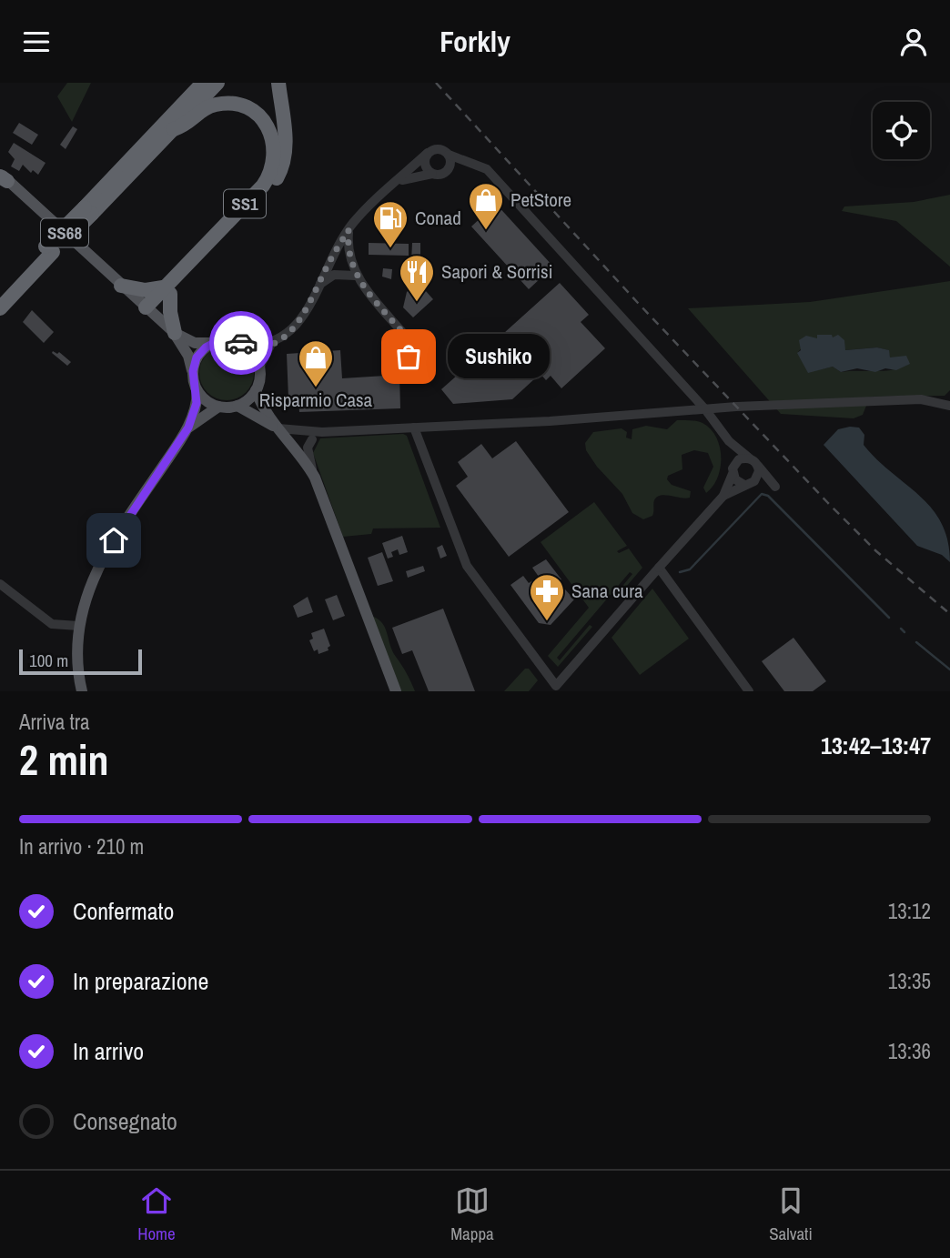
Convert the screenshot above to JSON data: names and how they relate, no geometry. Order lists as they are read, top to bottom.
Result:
{
  "streets": {
    "highway": ["SS1"],
    "main road": ["SS68"]
  },
  "places": {
    "shop": ["PetStore", "Risparmio Casa"],
    "fuel station": ["Conad"],
    "restaurant": ["Sapori & Sorrisi"],
    "other": ["Sushiko"],
    "pharmacy": ["Sana cura"]
  },
  "scale_bar": "100 m",
  "page": {
    "header": "Forkly",
    "bubble": "Sushiko",
    "scale": "100 m",
    "heading": ["2 min", "Arriva tra", "13:42–13:47"],
    "bar": "In arrivo · 210 m",
    "list": [
      ["Confermato", "13:12"],
      ["In preparazione", "13:35"],
      ["In arrivo", "13:36"],
      "Consegnato"
    ],
    "tabs": ["Home", "Mappa", "Salvati"]
  }
}
